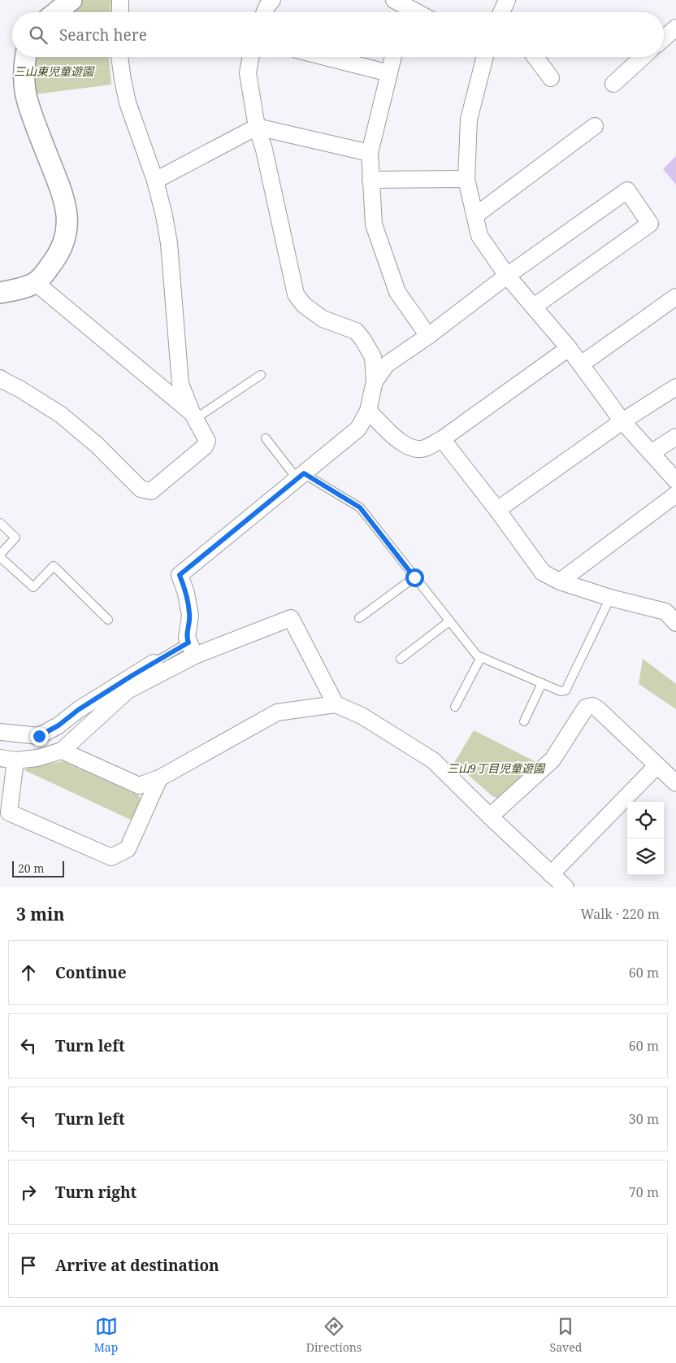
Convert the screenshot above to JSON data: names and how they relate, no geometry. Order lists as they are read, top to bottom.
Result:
{
  "parks": ["三山東児童遊園", "三山9丁目児童遊園"],
  "scale_bar": "20 m",
  "page": {
    "search": "Search here",
    "scale": "20 m",
    "heading": ["3 min", "Walk · 220 m"],
    "list": [
      ["Continue", "60 m"],
      ["Turn left", "60 m"],
      ["Turn left", "30 m"],
      ["Turn right", "70 m"],
      "Arrive at destination"
    ],
    "nav": ["Map", "Directions", "Saved"]
  }
}
